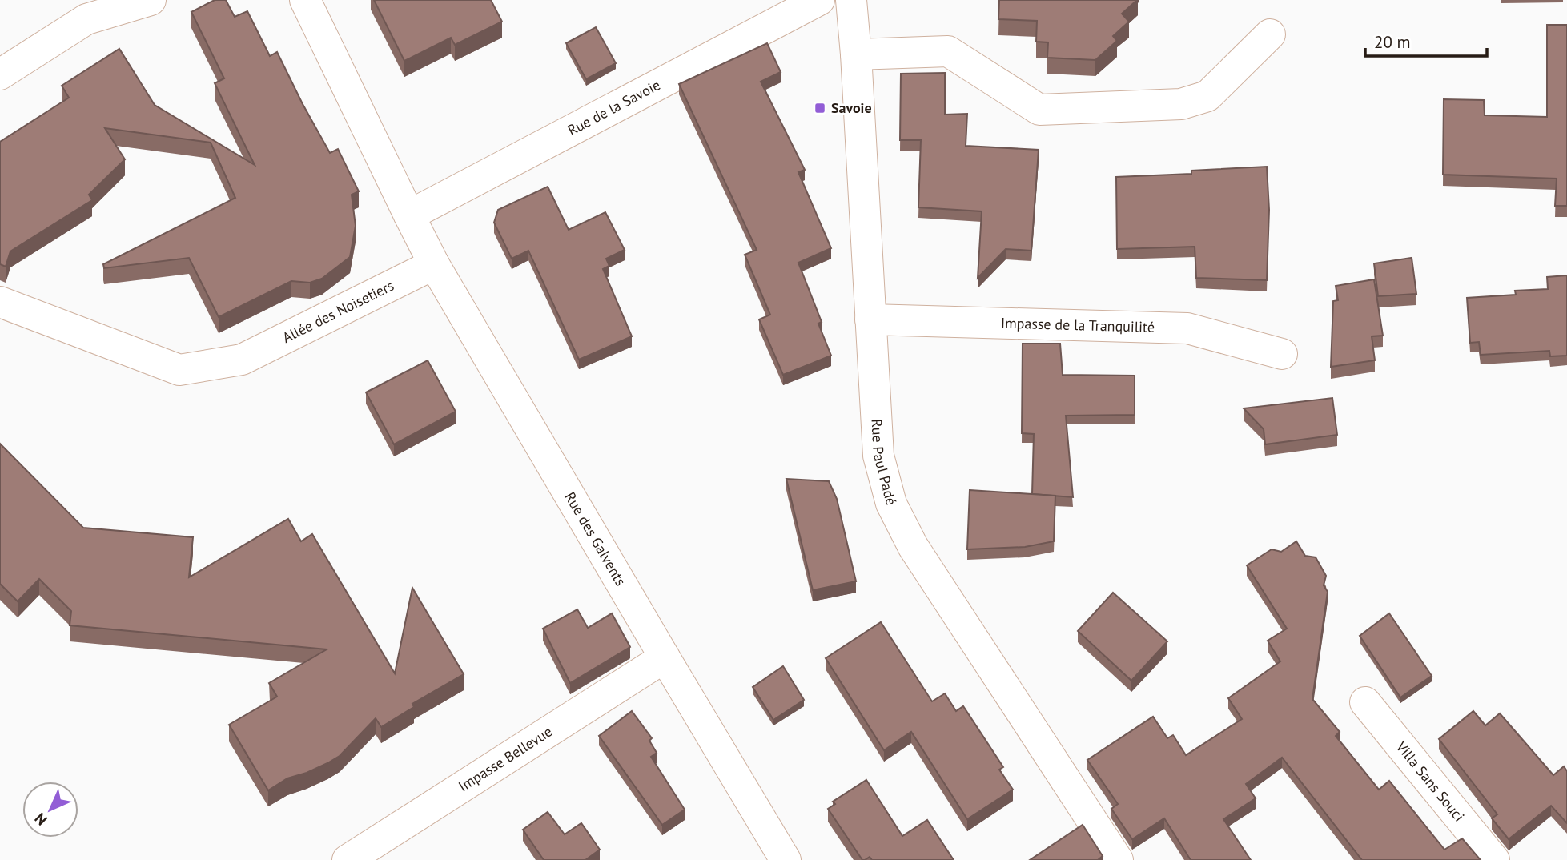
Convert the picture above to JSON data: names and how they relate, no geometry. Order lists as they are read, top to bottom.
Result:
{
  "streets": {
    "street": [
      "Rue de la Savoie",
      "Allée des Noisetiers",
      "Impasse de la Tranquilité",
      "Rue Paul Padé",
      "Rue des Galvents",
      "Impasse Bellevue",
      "Villa Sans Souci"
    ]
  },
  "crossings": [
    ["Rue de la Savoie", "Rue des Galvents"],
    ["Allée des Noisetiers", "Rue des Galvents"],
    ["Impasse de la Tranquilité", "Rue Paul Padé"],
    ["Rue des Galvents", "Impasse Bellevue"]
  ],
  "places": {
    "transit": ["Savoie"]
  },
  "scale_bar": "20 m",
  "north": "bottom left"
}
